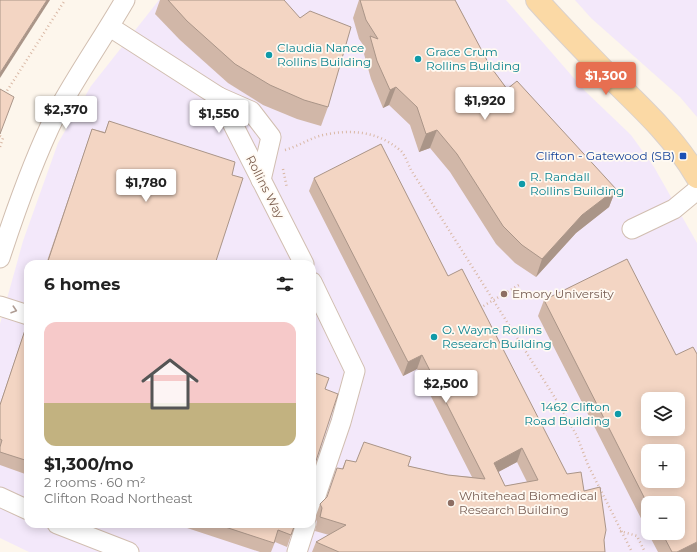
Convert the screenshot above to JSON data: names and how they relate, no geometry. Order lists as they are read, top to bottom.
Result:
{
  "streets": {
    "street": ["Rollins Way"]
  },
  "places": {
    "other": [
      "Claudia Nance Rollins Building",
      "Grace Crum Rollins Building",
      "R. Randall Rollins Building",
      "Emory University",
      "O. Wayne Rollins Research Building",
      "1462 Clifton Road Building",
      "Whitehead Biomedical Research Building"
    ],
    "transit": ["Clifton - Gatewood (SB)"]
  },
  "page": {
    "price": [
      "$1,300",
      "$1,920",
      "$2,370",
      "$1,550",
      "$1,780",
      "$2,500"
    ],
    "heading": "6 homes",
    "list": [
      {
        "name": "$1,300/mo",
        "note": "2 rooms · 60 m² · Clifton Road Northeast"
      }
    ],
    "map_buttons": ["+", "−"]
  }
}
